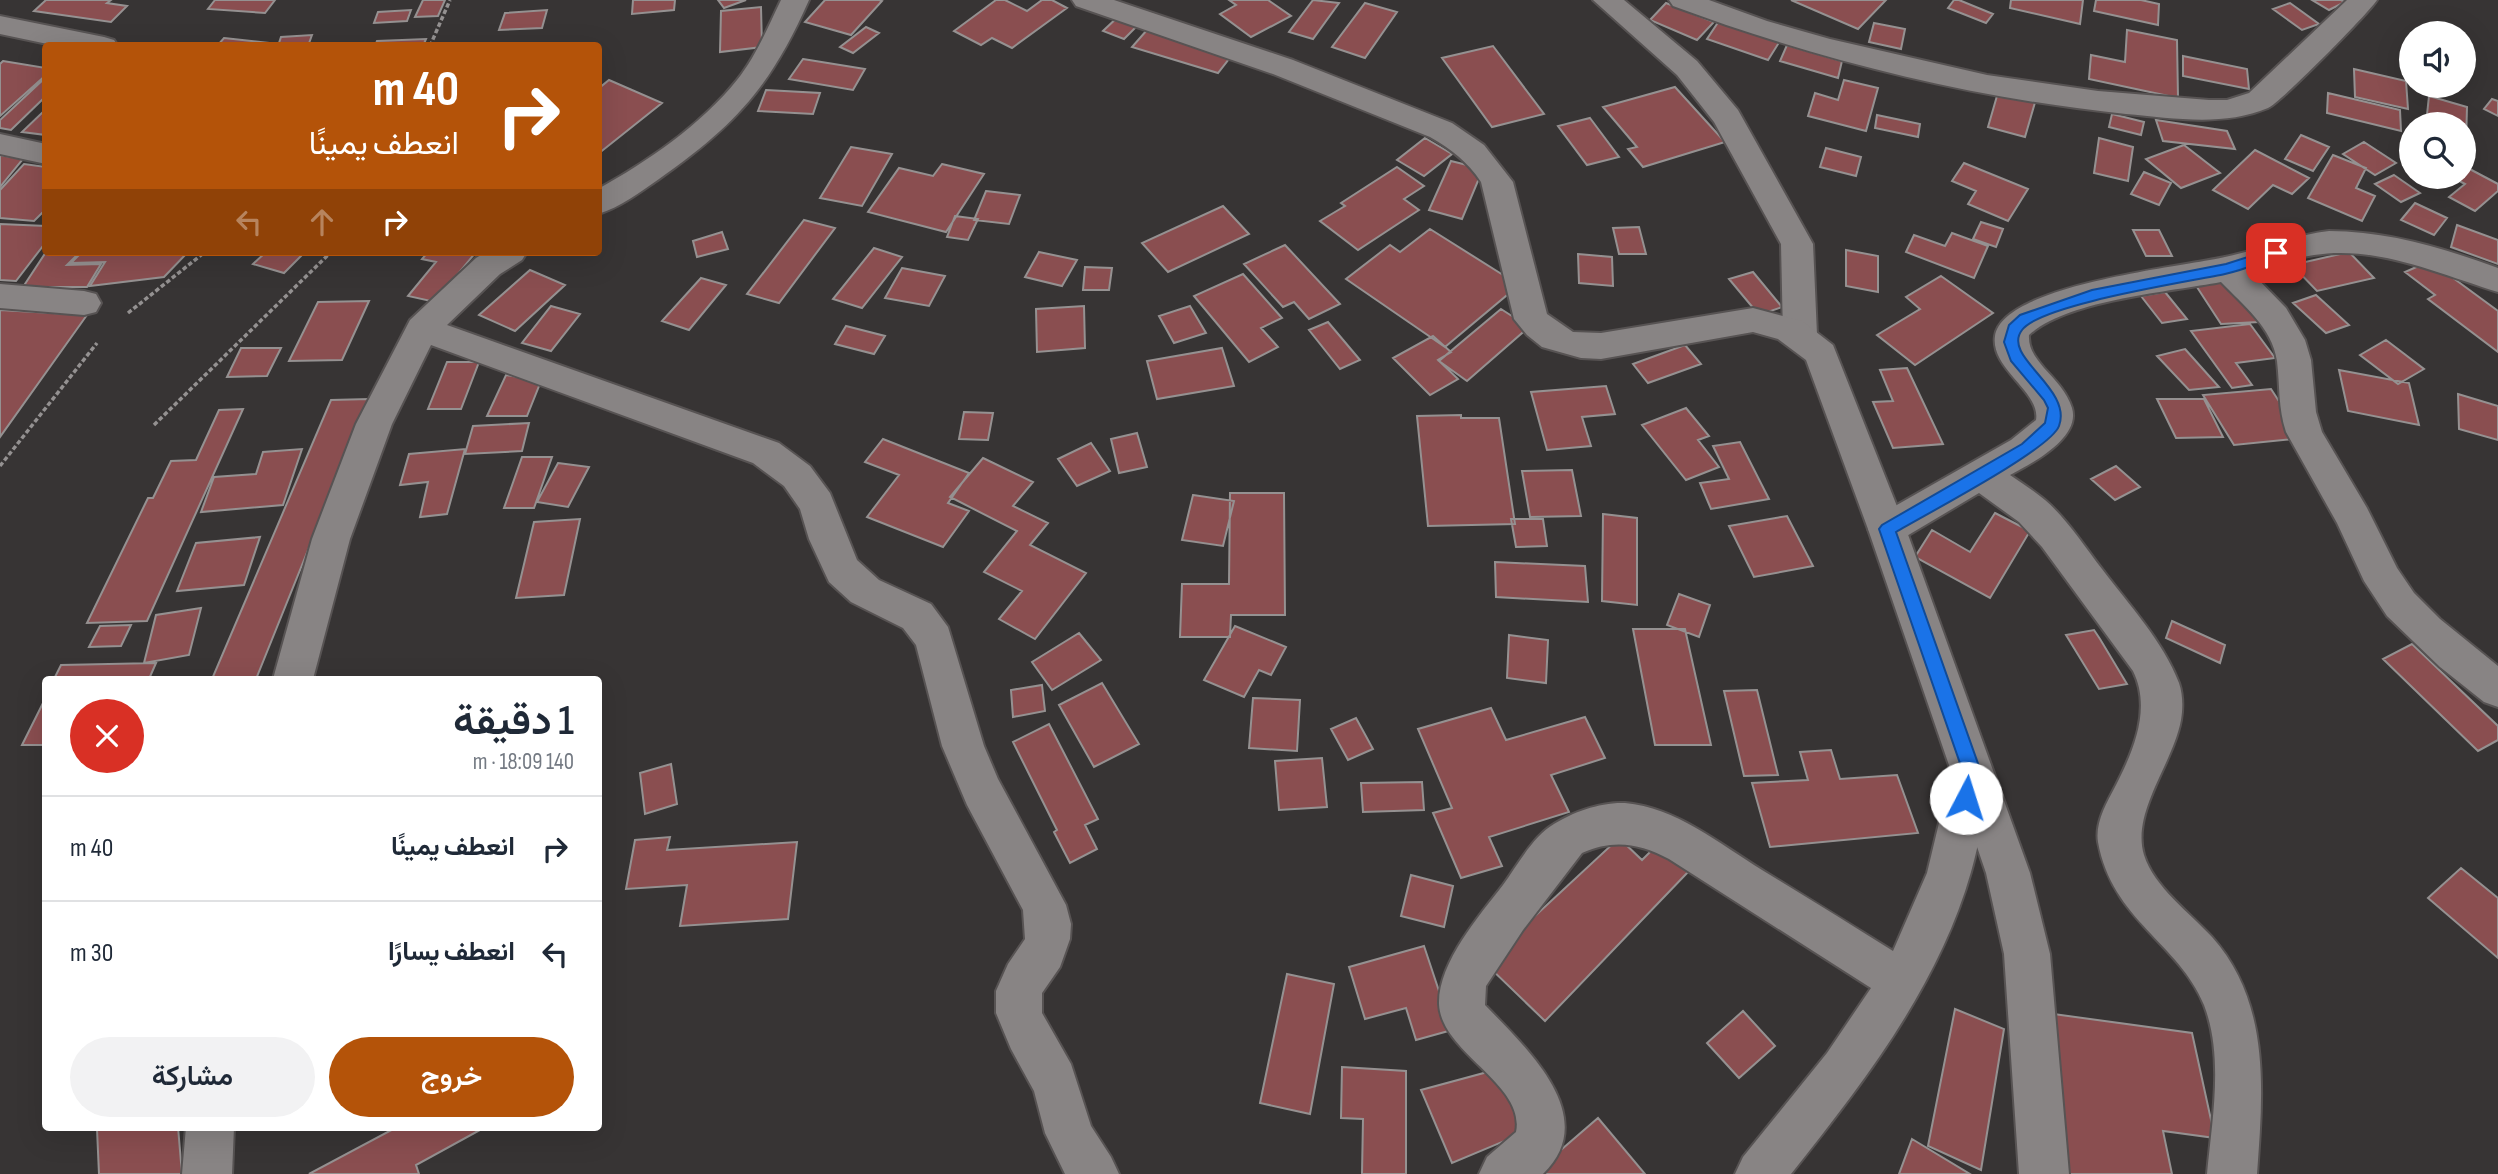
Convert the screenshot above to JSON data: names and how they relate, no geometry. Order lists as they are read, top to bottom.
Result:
{
  "page": {
    "turn": ["40 m", "انعطف يمينًا"],
    "heading": ["1 دقيقة", "140 m · 18:09"],
    "list": [
      {
        "name": "انعطف يمينًا",
        "value": "40 m"
      },
      {
        "name": "انعطف يسارًا",
        "value": "30 m"
      }
    ],
    "buttons": ["خروج", "مشاركة"]
  }
}
